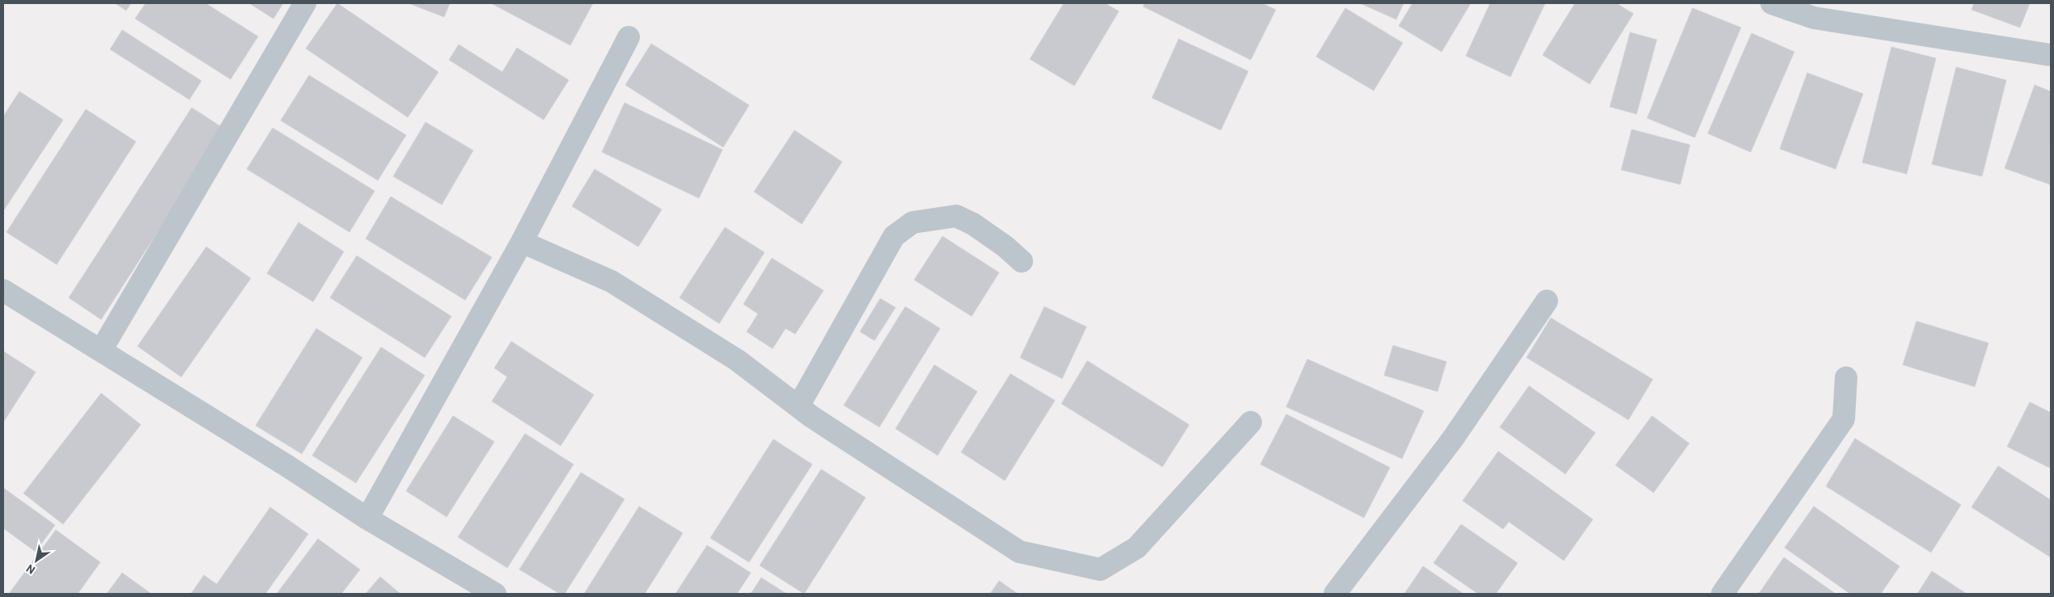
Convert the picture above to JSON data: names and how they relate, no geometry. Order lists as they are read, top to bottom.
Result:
{
  "north": "bottom left"
}
